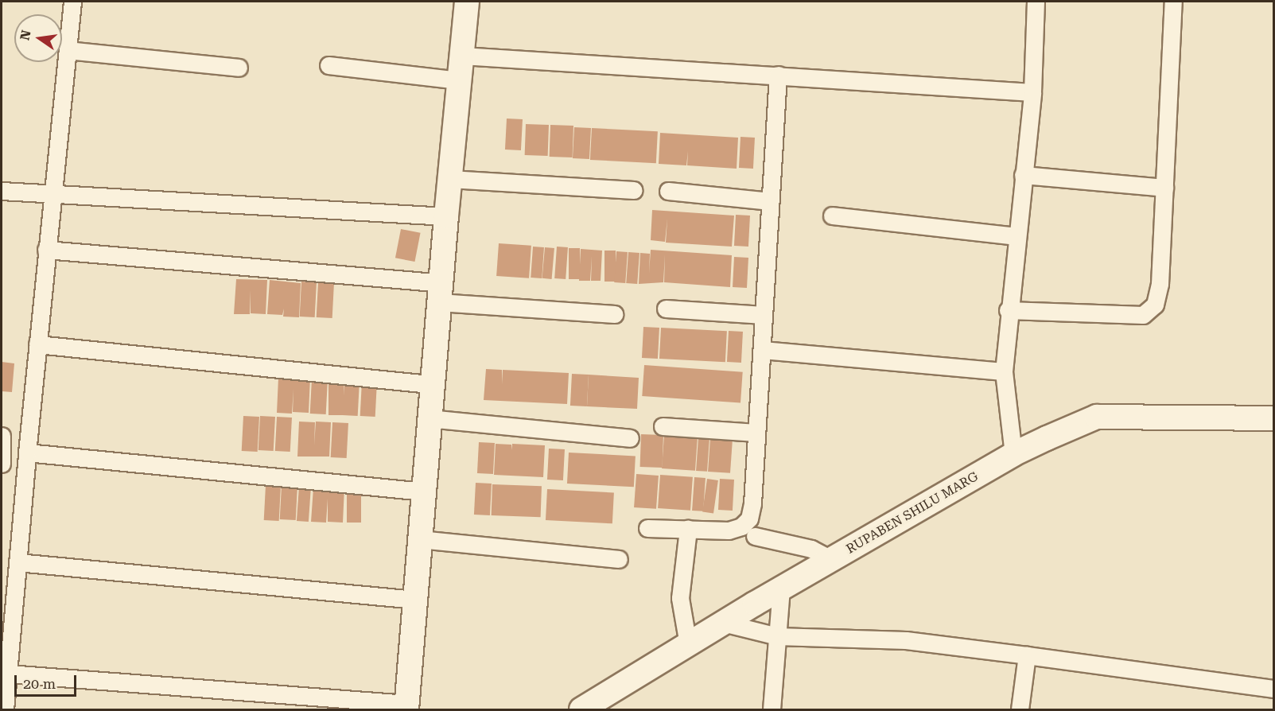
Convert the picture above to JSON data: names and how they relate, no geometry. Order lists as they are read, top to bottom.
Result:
{
  "streets": {
    "street": ["RUPABEN SHILU MARG"]
  },
  "scale_bar": "20 m",
  "north": "left"
}
